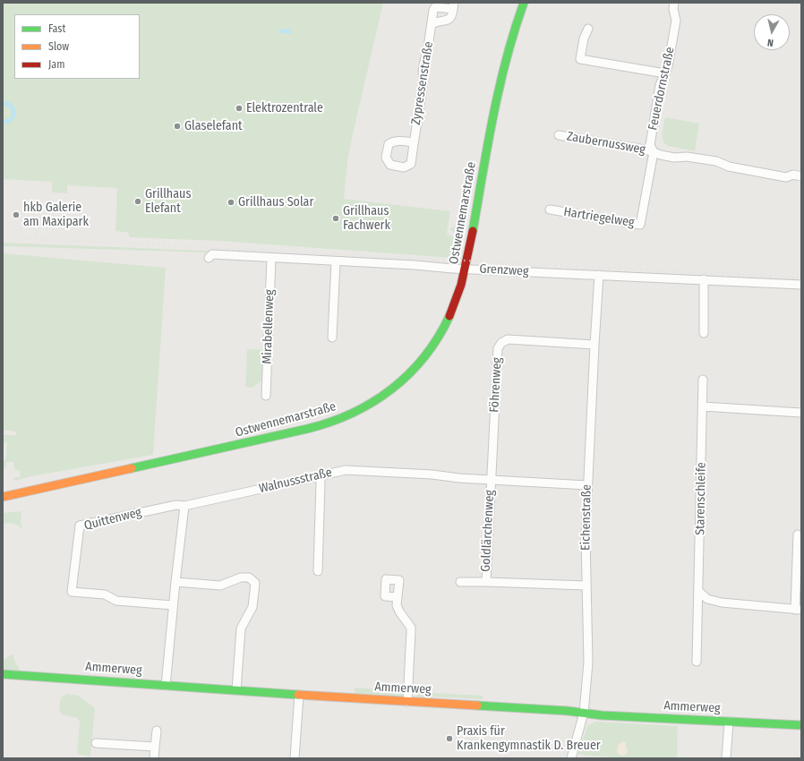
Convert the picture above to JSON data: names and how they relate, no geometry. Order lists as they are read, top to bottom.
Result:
{
  "streets": {
    "street": [
      "Zypressenstraße",
      "Feuerdornstraße",
      "Zaubernussweg",
      "Ostwennemarstraße",
      "Hartriegelweg",
      "Grenzweg",
      "Mirabellenweg",
      "Föhrenweg",
      "Walnussstraße",
      "Starenschleife",
      "Eichenstraße",
      "Quittenweg",
      "Goldlärchenweg",
      "Ammerweg"
    ]
  },
  "crossings": [
    ["Feuerdornstraße", "Zaubernussweg"],
    ["Feuerdornstraße", "Hartriegelweg"],
    ["Zaubernussweg", "Hartriegelweg"],
    ["Ostwennemarstraße", "Grenzweg"],
    ["Grenzweg", "Mirabellenweg"],
    ["Grenzweg", "Eichenstraße"],
    ["Föhrenweg", "Walnussstraße"],
    ["Föhrenweg", "Eichenstraße"],
    ["Föhrenweg", "Goldlärchenweg"],
    ["Walnussstraße", "Eichenstraße"],
    ["Walnussstraße", "Quittenweg"],
    ["Walnussstraße", "Goldlärchenweg"],
    ["Eichenstraße", "Goldlärchenweg"],
    ["Eichenstraße", "Ammerweg"]
  ],
  "places": [
    "Elektrozentrale",
    "Glaselefant",
    "Grillhaus Elefant",
    "Grillhaus Solar",
    "hkb Galerie am Maxipark",
    "Grillhaus Fachwerk",
    "Praxis für Krankengymnastik D. Breuer"
  ],
  "legend": ["Fast", "Slow", "Jam"],
  "north": "bottom"
}
